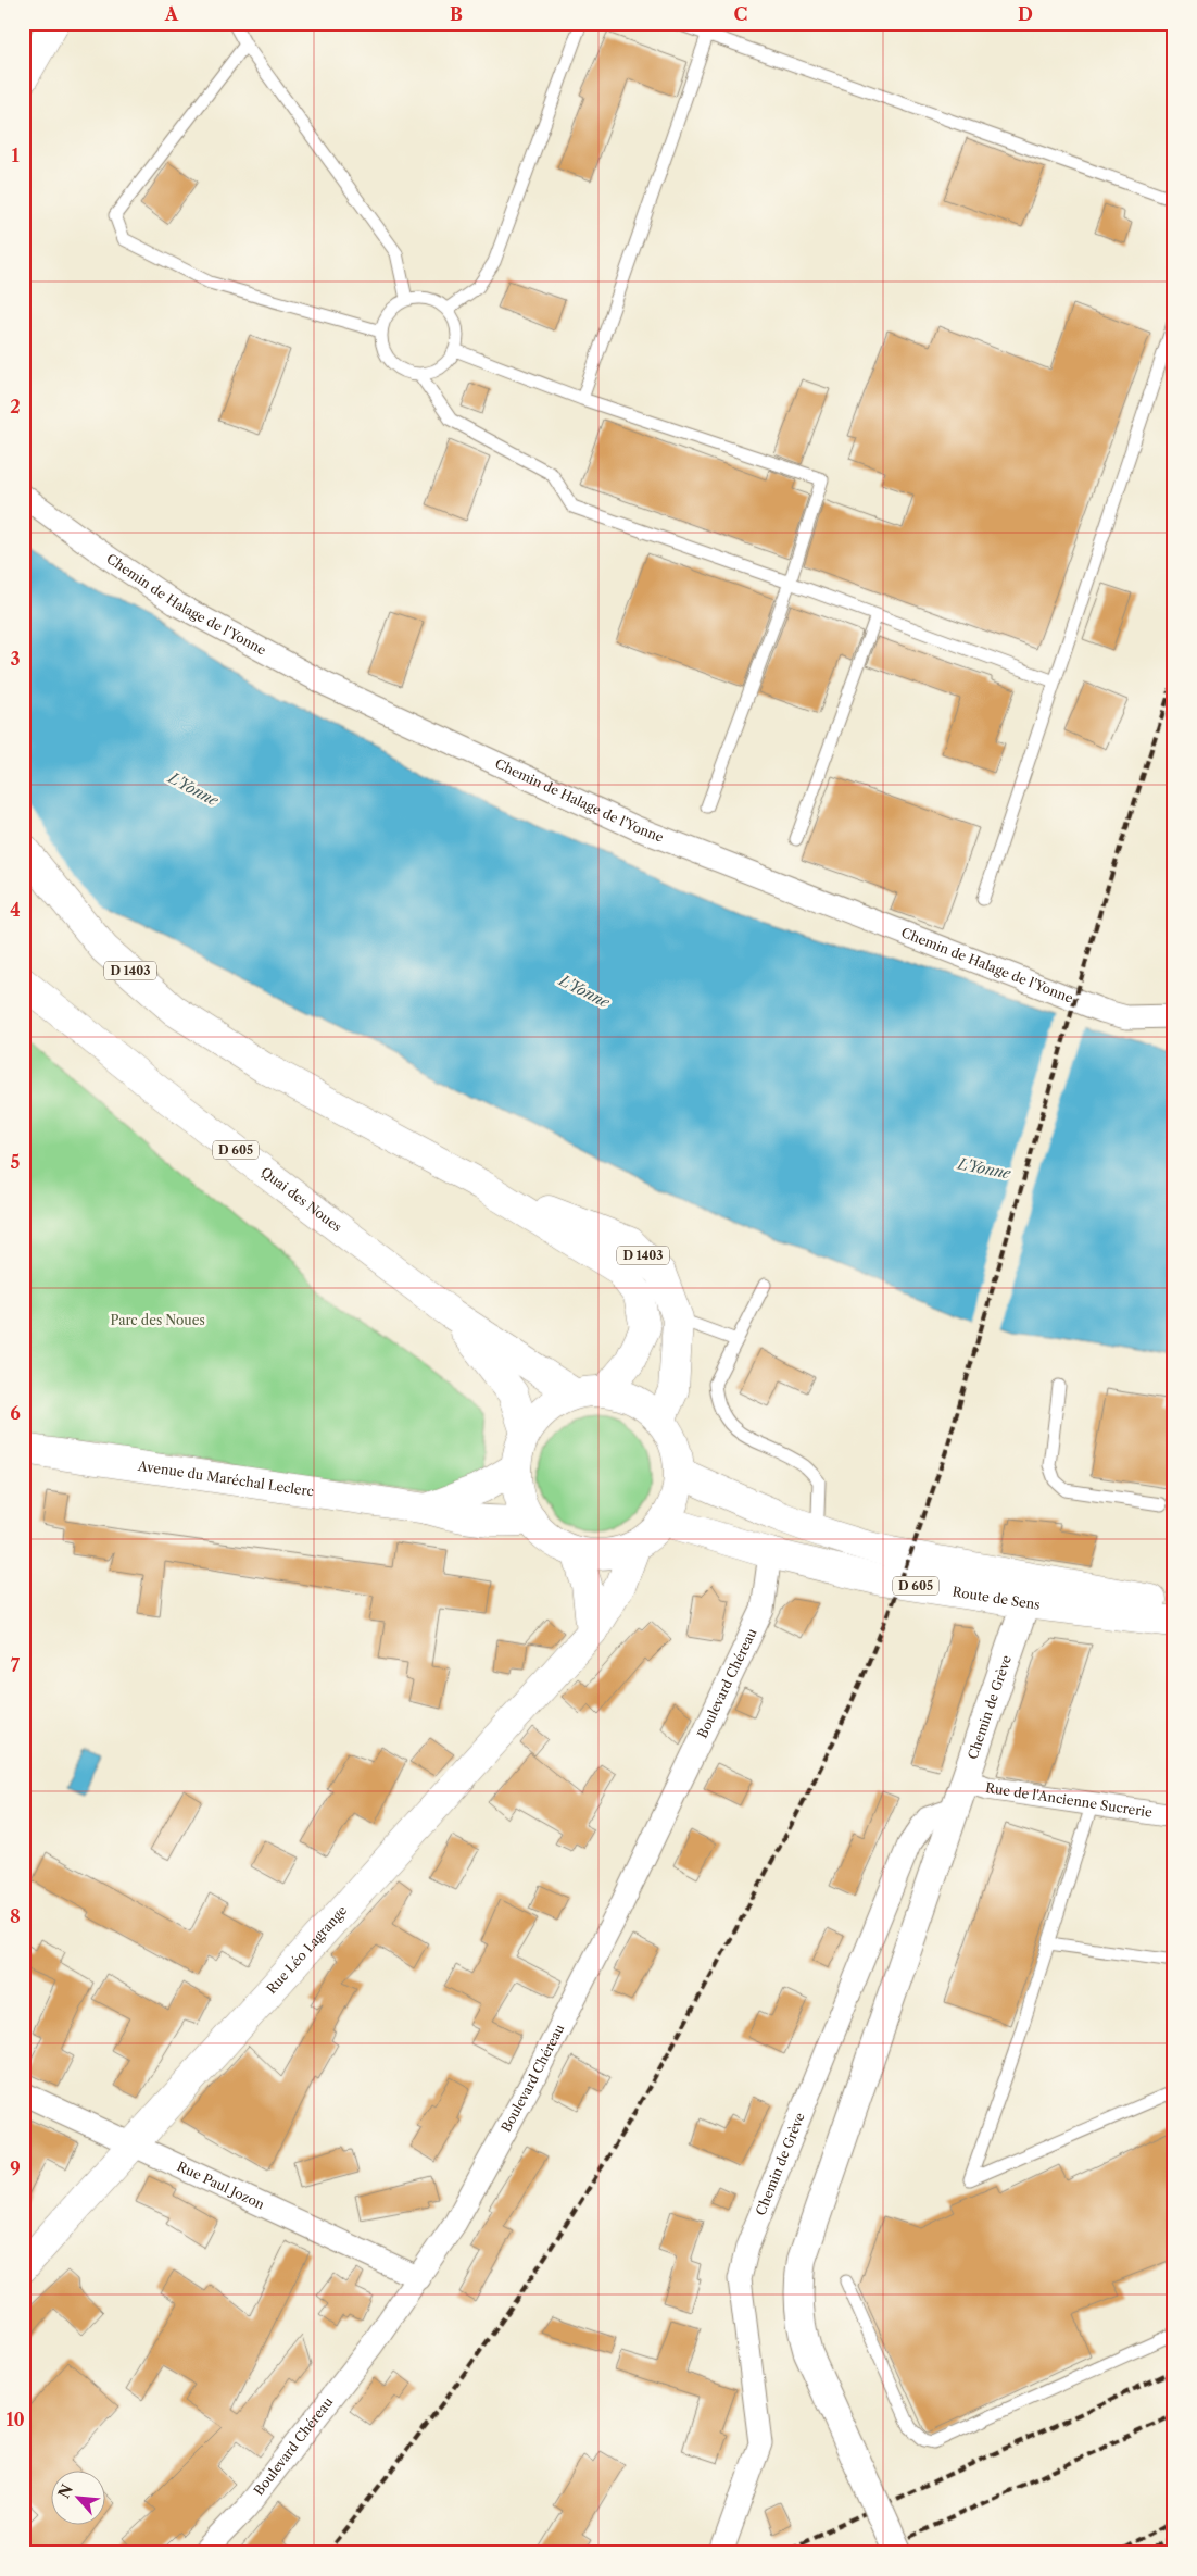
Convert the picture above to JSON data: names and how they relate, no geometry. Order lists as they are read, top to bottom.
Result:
{
  "streets": {
    "main road": [
      "D 1403",
      "D 605",
      "Quai des Noues",
      "Avenue du Maréchal Leclerc",
      "Route de Sens",
      "Rue Léo Lagrange"
    ],
    "street": [
      "Chemin de Halage de l'Yonne",
      "Boulevard Chéreau",
      "Chemin de Grève",
      "Rue de l'Ancienne Sucrerie",
      "Rue Paul Jozon"
    ]
  },
  "crossings": [
    ["D 1403", "D 605"],
    ["D 1403", "Avenue du Maréchal Leclerc"],
    ["D 1403", "Route de Sens"],
    ["D 1403", "Rue Léo Lagrange"],
    ["D 605", "Quai des Noues"],
    ["D 605", "Avenue du Maréchal Leclerc"],
    ["D 605", "Route de Sens"],
    ["D 605", "Rue Léo Lagrange"],
    ["Avenue du Maréchal Leclerc", "Route de Sens"],
    ["Avenue du Maréchal Leclerc", "Rue Léo Lagrange"],
    ["Route de Sens", "Boulevard Chéreau"],
    ["Route de Sens", "Chemin de Grève"],
    ["Route de Sens", "Rue Léo Lagrange"],
    ["Boulevard Chéreau", "Rue Paul Jozon"],
    ["Chemin de Grève", "Rue de l'Ancienne Sucrerie"],
    ["Rue Léo Lagrange", "Rue Paul Jozon"]
  ],
  "water": ["L'Yonne"],
  "parks": ["Parc des Noues"],
  "north": "top left",
  "grid": {
    "columns": [
      "A",
      "B",
      "C",
      "D"
    ],
    "rows": [
      "1",
      "2",
      "3",
      "4",
      "5",
      "6",
      "7",
      "8",
      "9",
      "10"
    ]
  }
}
